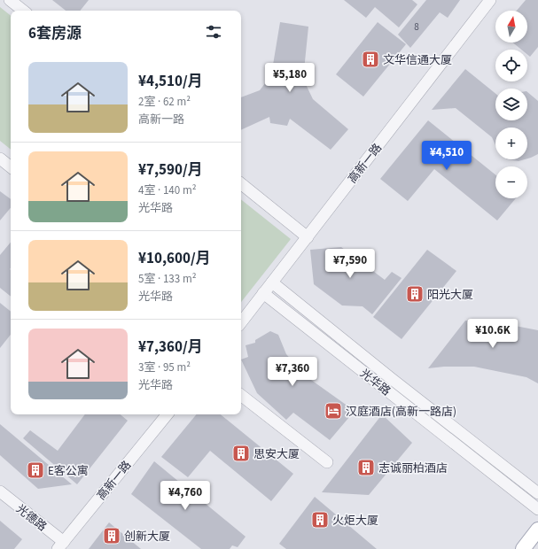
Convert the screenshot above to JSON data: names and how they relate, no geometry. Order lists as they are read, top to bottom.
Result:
{
  "streets": {
    "street": ["高新一路", "光华路", "光德路"]
  },
  "crossings": [
    ["高新一路", "光华路"],
    ["高新一路", "光德路"]
  ],
  "places": {
    "building": [
      "文华信通大厦",
      "阳光大厦",
      "思安大厦",
      "志诚丽柏酒店",
      "E客公寓",
      "火炬大厦",
      "创新大厦"
    ],
    "hotel": ["汉庭酒店(高新一路店)"]
  },
  "house_numbers": ["8"],
  "north": "top",
  "page": {
    "map_buttons": ["+", "−"],
    "heading": "6套房源",
    "list": [
      {
        "name": "¥4,510/月",
        "note": "2室 · 62 m² · 高新一路"
      },
      {
        "name": "¥7,590/月",
        "note": "4室 · 140 m² · 光华路"
      },
      {
        "name": "¥10,600/月",
        "note": "5室 · 133 m² · 光华路"
      },
      {
        "name": "¥7,360/月",
        "note": "3室 · 95 m² · 光华路"
      }
    ],
    "price": [
      "¥5,180",
      "¥4,510",
      "¥7,590",
      "¥10.6K",
      "¥7,360",
      "¥4,760"
    ]
  }
}
